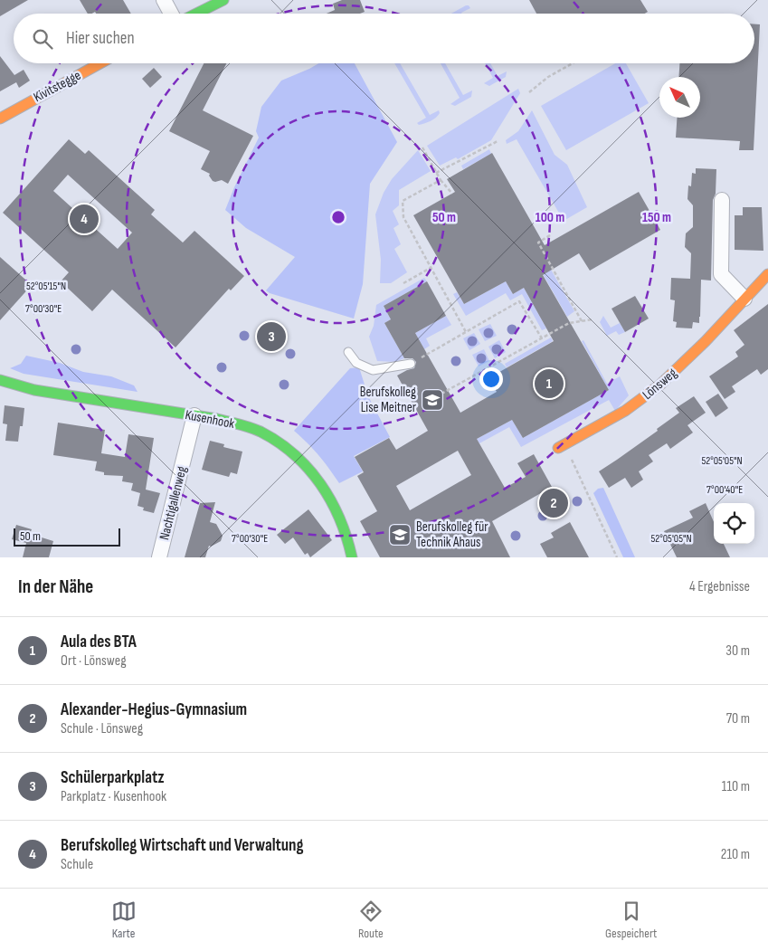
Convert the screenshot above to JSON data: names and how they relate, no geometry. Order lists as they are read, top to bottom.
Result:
{
  "streets": {
    "street": [
      "Kivitstegge",
      "Lönsweg",
      "Kusenhook",
      "Nachtigallenweg"
    ]
  },
  "crossings": [
    ["Kusenhook", "Nachtigallenweg"]
  ],
  "places": {
    "school or university": ["Berufskolleg Lise Meitner", "Berufskolleg für Technik Ahaus"]
  },
  "scale_bar": "50 m",
  "north": "top left",
  "page": {
    "search": "Hier suchen",
    "pins": [
      "4",
      "3",
      "1",
      "2"
    ],
    "scale": "50 m",
    "heading": ["In der Nähe", "4 Ergebnisse"],
    "list": [
      {
        "mark": "1",
        "name": "Aula des BTA",
        "note": "Ort · Lönsweg",
        "value": "30 m"
      },
      {
        "mark": "2",
        "name": "Alexander-Hegius-Gymnasium",
        "note": "Schule · Lönsweg",
        "value": "70 m"
      },
      {
        "mark": "3",
        "name": "Schülerparkplatz",
        "note": "Parkplatz · Kusenhook",
        "value": "110 m"
      },
      {
        "mark": "4",
        "name": "Berufskolleg Wirtschaft und Verwaltung",
        "note": "Schule",
        "value": "210 m"
      }
    ],
    "nav": ["Karte", "Route", "Gespeichert"]
  },
  "coordinates": [
    "52°05'15\"N",
    "7°00'30\"E",
    "52°05'05\"N",
    "7°00'40\"E"
  ],
  "rings": ["50 m", "100 m", "150 m"]
}
